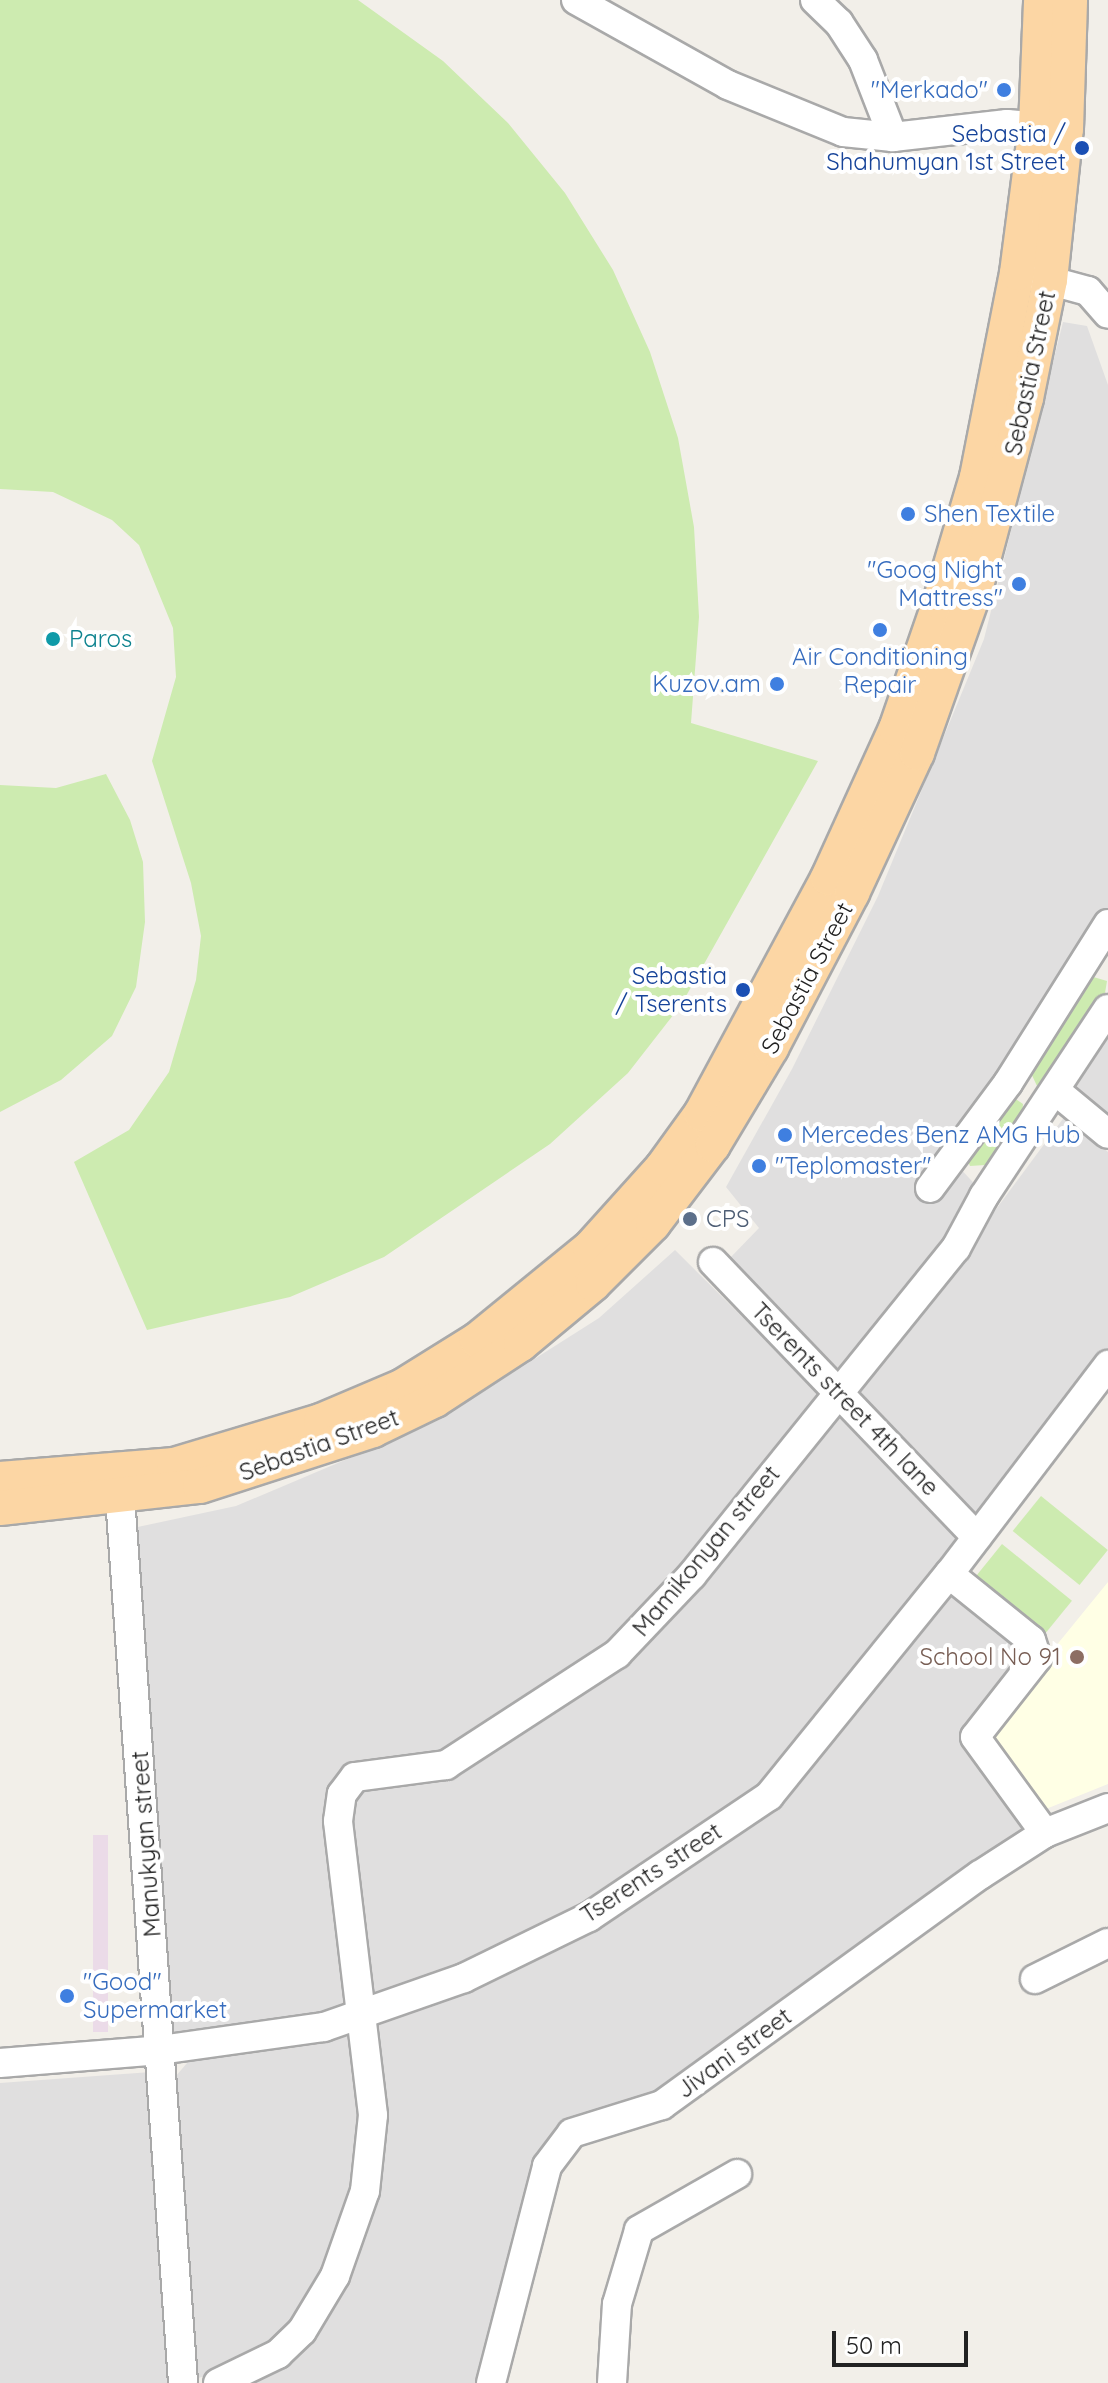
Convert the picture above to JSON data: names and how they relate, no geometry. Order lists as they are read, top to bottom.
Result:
{
  "streets": {
    "main road": ["Sebastia Street"],
    "street": [
      "Tserents street 4th lane",
      "Mamikonyan street",
      "Manukyan street",
      "Tserents street",
      "Jivani street"
    ]
  },
  "crossings": [
    ["Sebastia Street", "Manukyan street"],
    ["Tserents street 4th lane", "Mamikonyan street"],
    ["Tserents street 4th lane", "Tserents street"],
    ["Mamikonyan street", "Tserents street"],
    ["Manukyan street", "Tserents street"]
  ],
  "places": [
    "\"Merkado\"",
    "Sebastia / Shahumyan 1st Street",
    "Shen Textile",
    "\"Goog Night Mattress\"",
    "Air Conditioning Repair",
    "Paros",
    "Kuzov.am",
    "Sebastia / Tserents",
    "Mercedes Benz AMG Hub",
    "\"Teplomaster\"",
    "CPS",
    "School No 91",
    "\"Good\" Supermarket"
  ],
  "scale_bar": "50 m"
}
